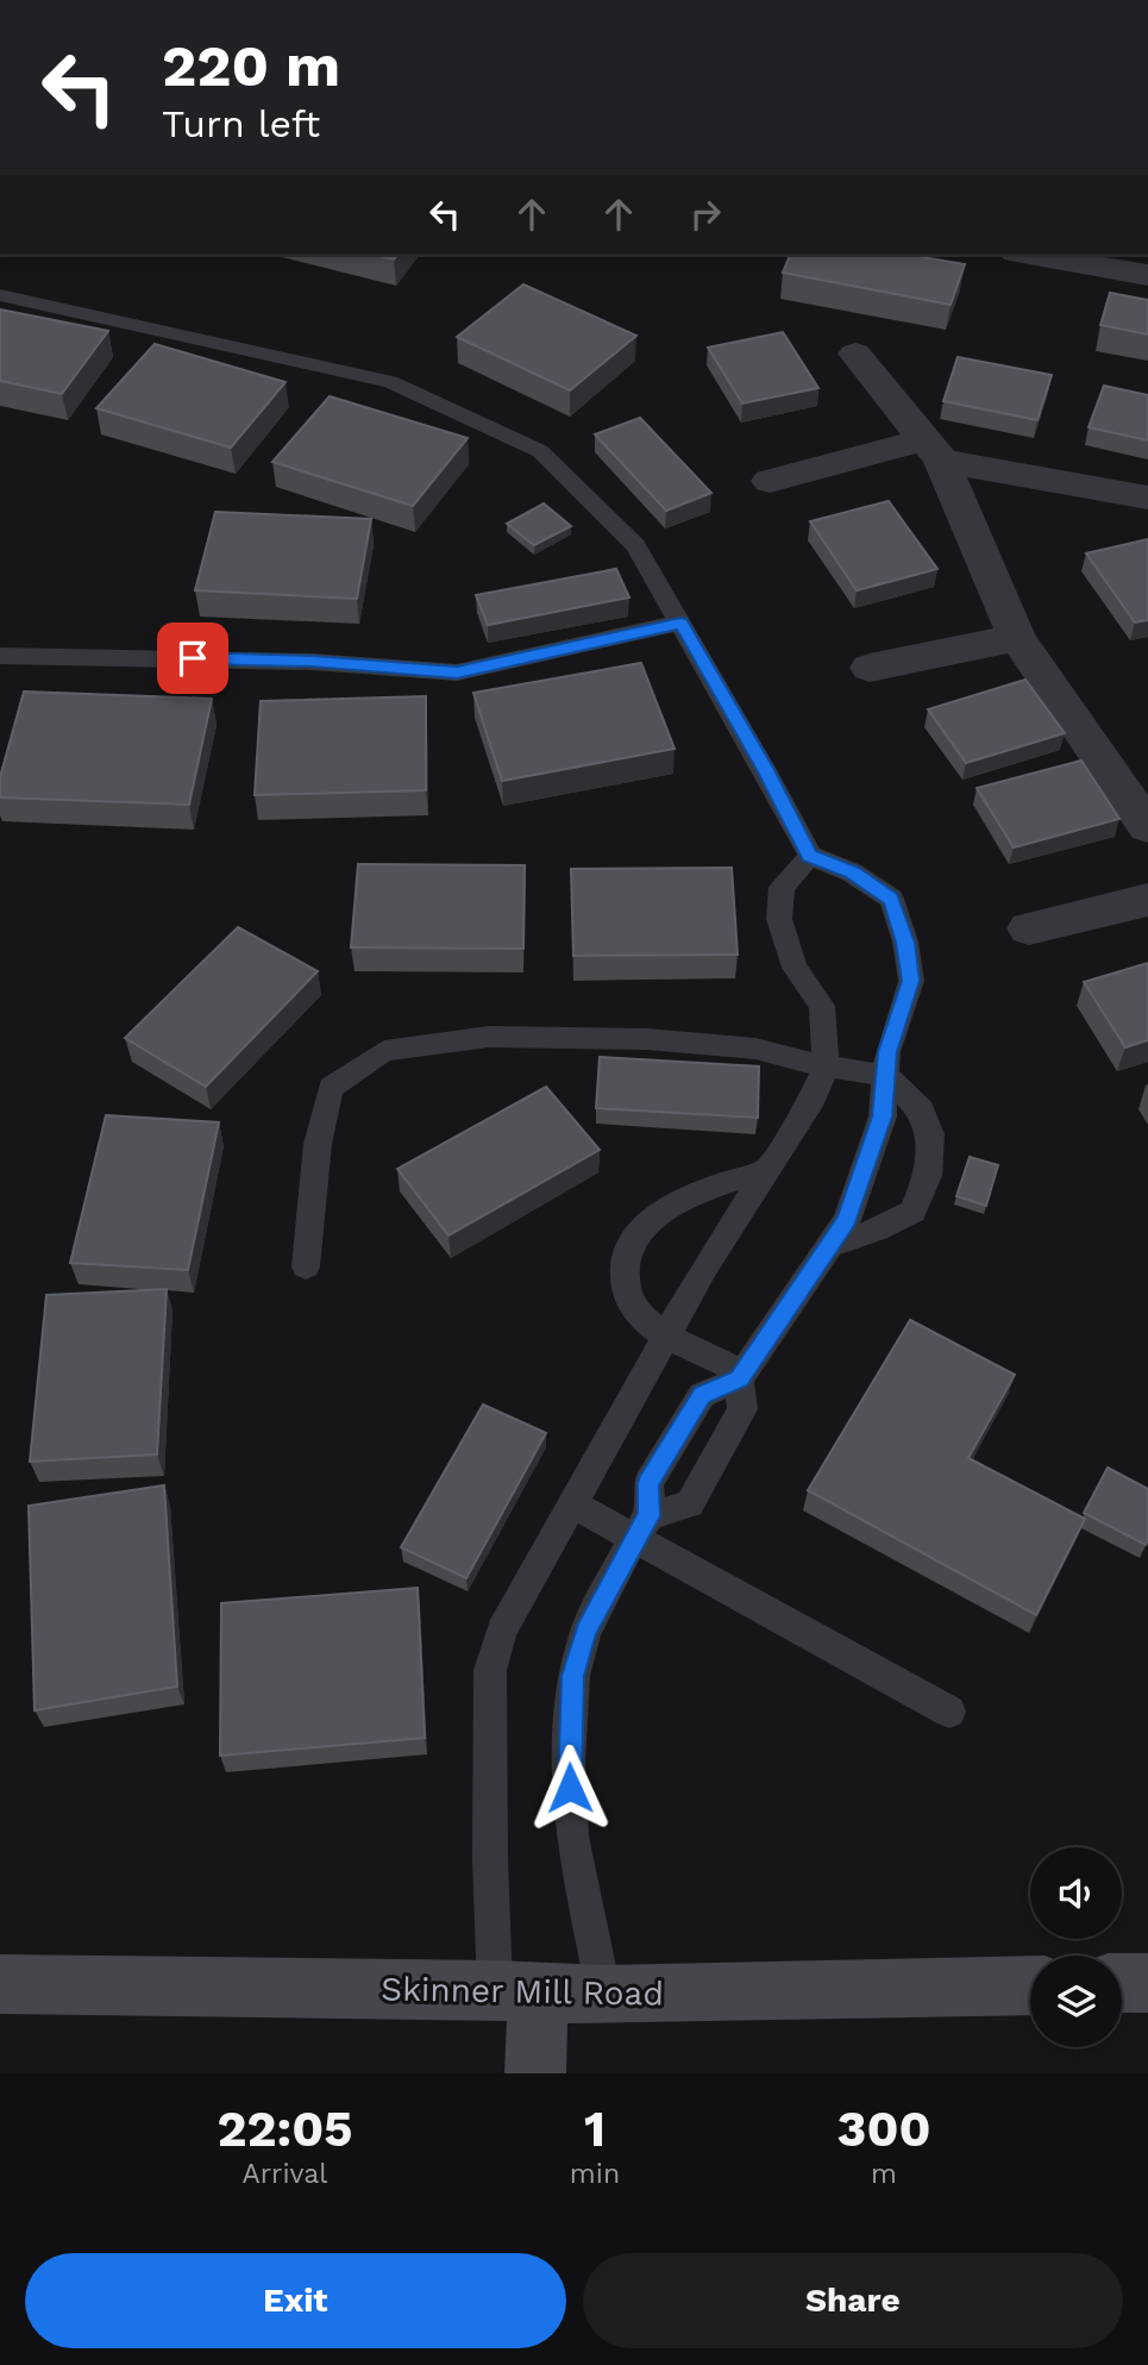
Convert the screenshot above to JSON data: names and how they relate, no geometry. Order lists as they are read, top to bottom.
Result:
{
  "streets": {
    "street": ["Skinner Mill Road"]
  },
  "page": {
    "turn": ["220 m", "Turn left"],
    "eta": [
      "22:05",
      "Arrival",
      "1",
      "min",
      "300",
      "m"
    ],
    "buttons": ["Exit", "Share"]
  }
}
